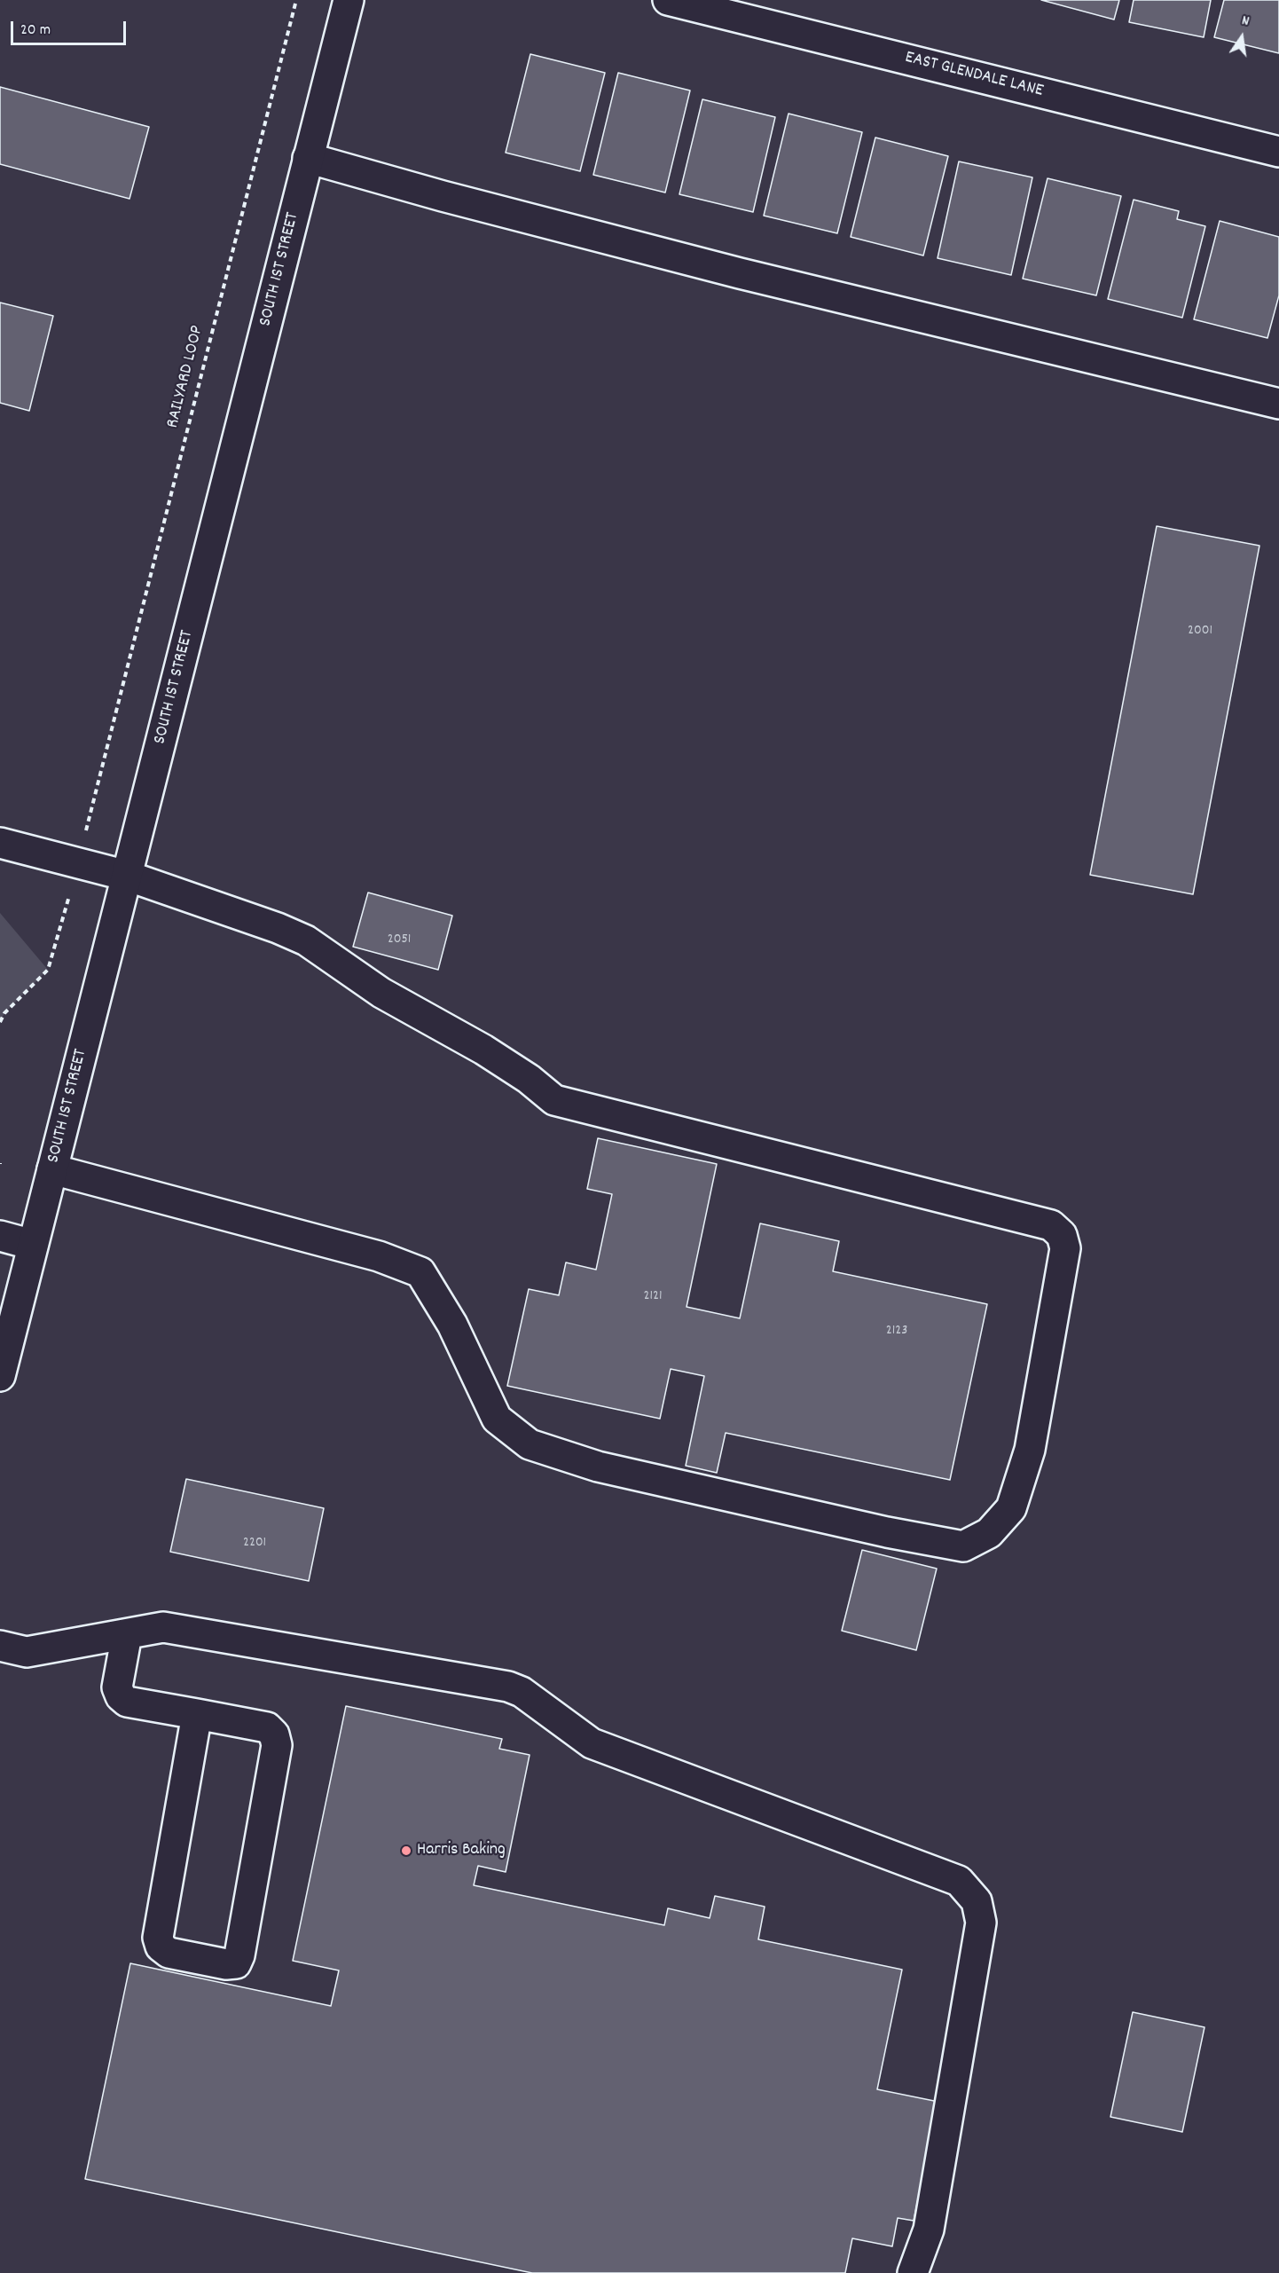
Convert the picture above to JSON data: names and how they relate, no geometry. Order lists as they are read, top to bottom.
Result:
{
  "streets": {
    "main road": ["EAST GLENDALE LANE", "SOUTH 1ST STREET"],
    "path": ["RAILYARD LOOP"]
  },
  "places": ["Harris Baking"],
  "house_numbers": [
    "2001",
    "2051",
    "2121",
    "2123",
    "2201"
  ],
  "scale_bar": "20 m",
  "north": "top"
}
